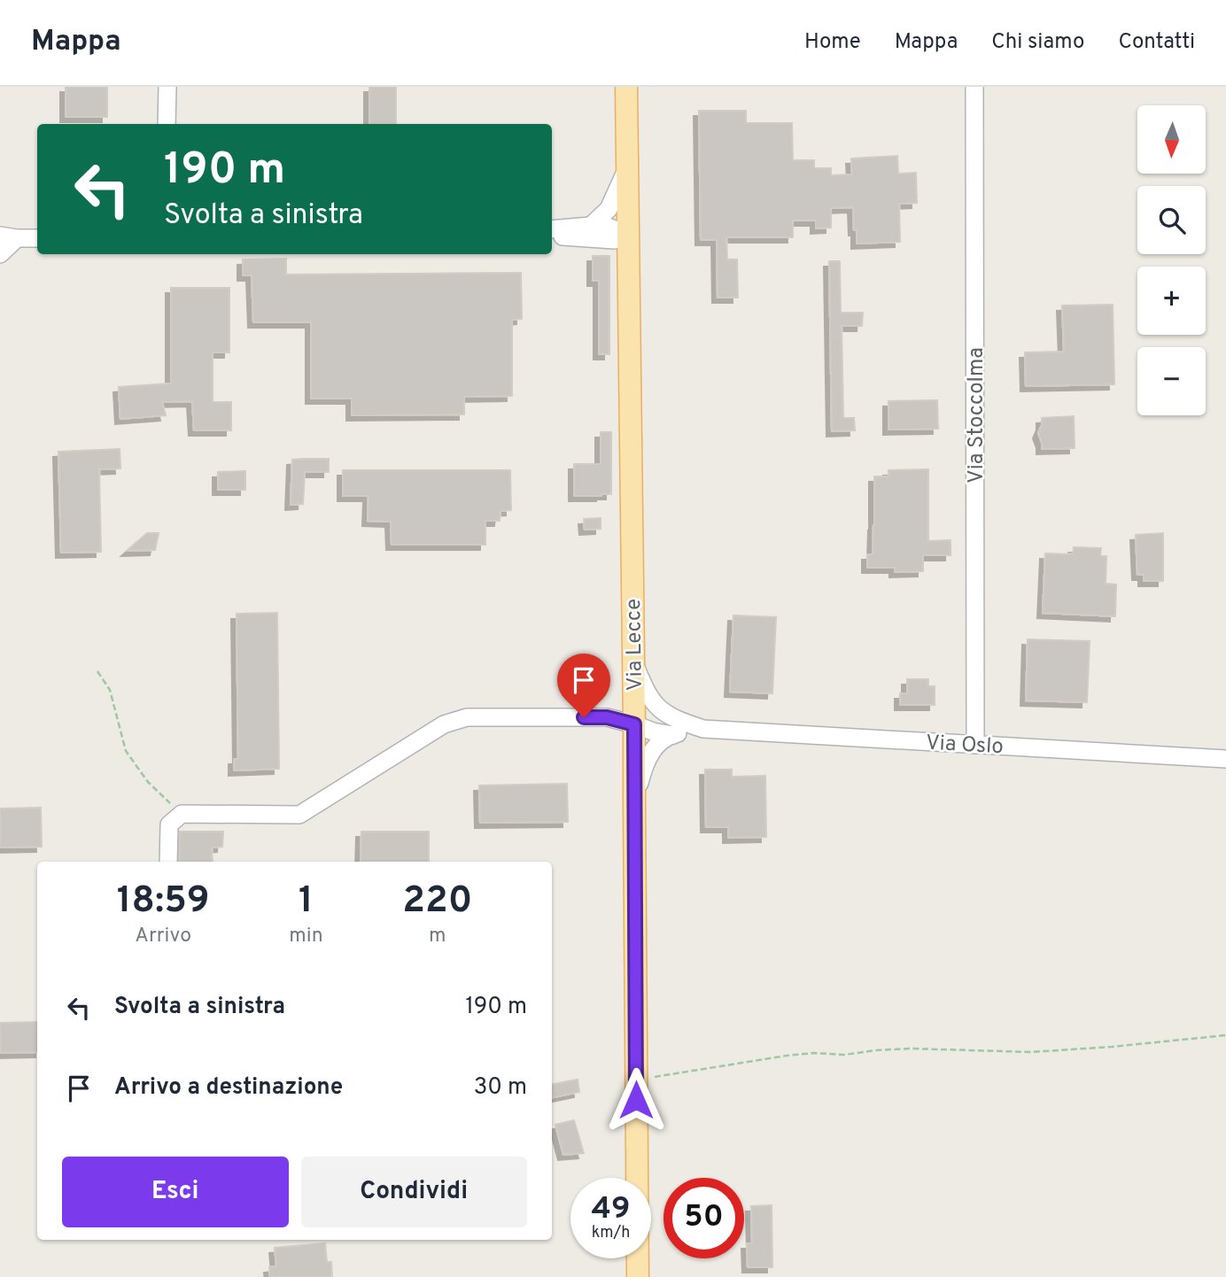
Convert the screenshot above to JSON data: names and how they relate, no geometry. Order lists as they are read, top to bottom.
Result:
{
  "streets": {
    "main road": ["Via Lecce"],
    "street": ["Via Stoccolma", "Via Oslo"]
  },
  "crossings": [
    ["Via Stoccolma", "Via Oslo"],
    ["Via Lecce", "Via Oslo"]
  ],
  "north": "bottom",
  "page": {
    "header": "Mappa",
    "nav": [
      "Home",
      "Mappa",
      "Chi siamo",
      "Contatti"
    ],
    "map_buttons": ["+", "−"],
    "turn": ["190 m", "Svolta a sinistra"],
    "eta": [
      "18:59",
      "Arrivo",
      "1",
      "min",
      "220",
      "m"
    ],
    "list": [
      {
        "name": "Svolta a sinistra",
        "value": "190 m"
      },
      {
        "name": "Arrivo a destinazione",
        "value": "30 m"
      }
    ],
    "buttons": ["Esci", "Condividi"],
    "speed": "49 km/h",
    "limit": "50"
  }
}
